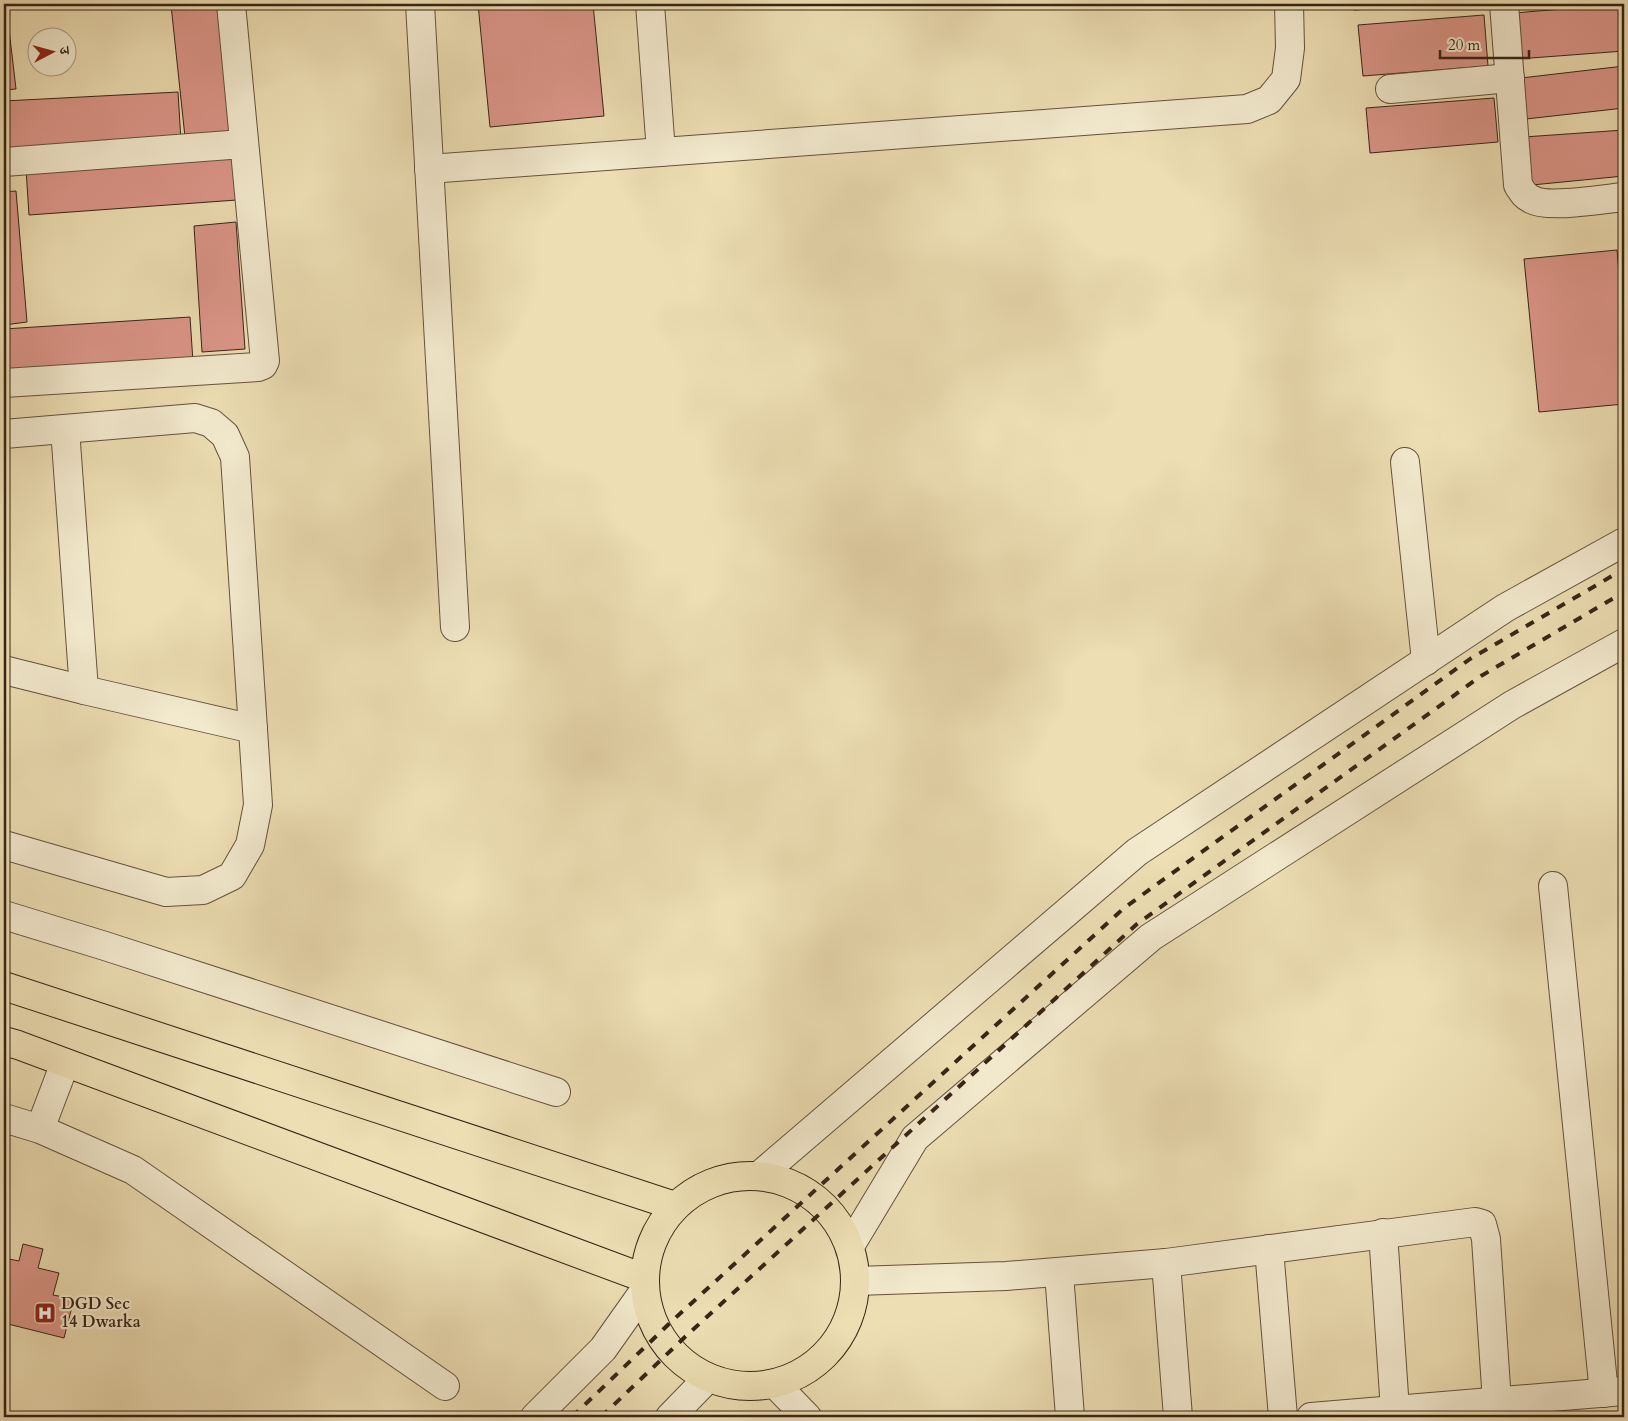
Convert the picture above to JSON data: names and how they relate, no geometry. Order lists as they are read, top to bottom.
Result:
{
  "places": {
    "hospital": ["DGD Sec 14 Dwarka"]
  },
  "scale_bar": "20 m",
  "north": "right"
}
